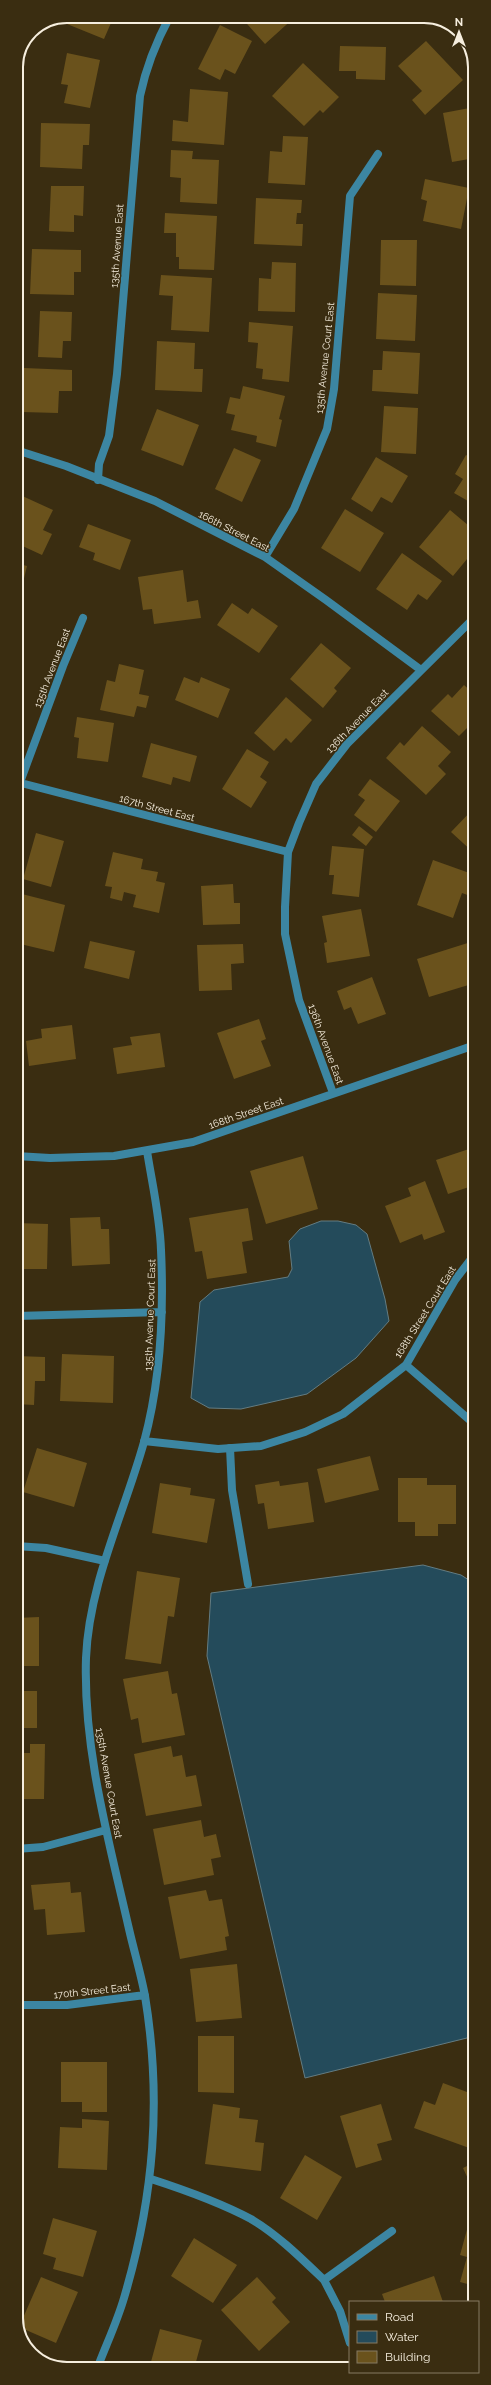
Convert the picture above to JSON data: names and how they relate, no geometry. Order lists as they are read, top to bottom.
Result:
{
  "streets": {
    "street": [
      "135th Avenue East",
      "135th Avenue Court East",
      "166th Street East",
      "136th Avenue East",
      "167th Street East",
      "168th Street East",
      "168th Street Court East",
      "170th Street East"
    ]
  },
  "crossings": [
    ["135th Avenue East", "166th Street East"],
    ["135th Avenue Court East", "166th Street East"],
    ["135th Avenue Court East", "168th Street East"],
    ["135th Avenue Court East", "168th Street Court East"],
    ["135th Avenue Court East", "170th Street East"],
    ["166th Street East", "136th Avenue East"],
    ["136th Avenue East", "167th Street East"],
    ["136th Avenue East", "168th Street East"]
  ],
  "legend": ["Road", "Water", "Building"],
  "north": "top"
}
